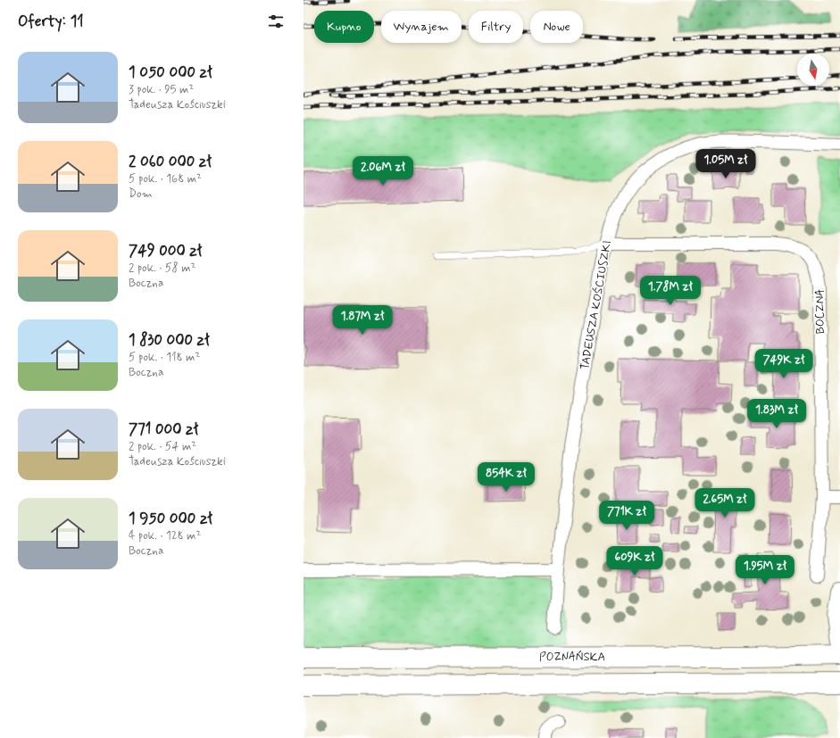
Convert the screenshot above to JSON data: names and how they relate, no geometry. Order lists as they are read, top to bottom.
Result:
{
  "streets": {
    "main road": ["POZNAŃSKA"],
    "street": ["TADEUSZA KOŚCIUSZKI", "BOCZNA"]
  },
  "crossings": [
    ["TADEUSZA KOŚCIUSZKI", "BOCZNA"]
  ],
  "north": "bottom",
  "page": {
    "heading": "Oferty: 11",
    "chip": [
      "Kupno",
      "Wynajem",
      "Filtry",
      "Nowe"
    ],
    "list": [
      {
        "name": "1 050 000 zł",
        "note": "3 pok. · 95 m² · Tadeusza Kościuszki"
      },
      {
        "name": "2 060 000 zł",
        "note": "5 pok. · 168 m² · Dom"
      },
      {
        "name": "749 000 zł",
        "note": "2 pok. · 58 m² · Boczna"
      },
      {
        "name": "1 830 000 zł",
        "note": "5 pok. · 118 m² · Boczna"
      },
      {
        "name": "771 000 zł",
        "note": "2 pok. · 54 m² · Tadeusza Kościuszki"
      },
      {
        "name": "1 950 000 zł",
        "note": "4 pok. · 128 m² · Boczna"
      }
    ],
    "price": [
      "1.05M zł",
      "2.06M zł",
      "1.78M zł",
      "1.87M zł",
      "749K zł",
      "1.83M zł",
      "854K zł",
      "2.65M zł",
      "771K zł",
      "609K zł",
      "1.95M zł"
    ]
  }
}
